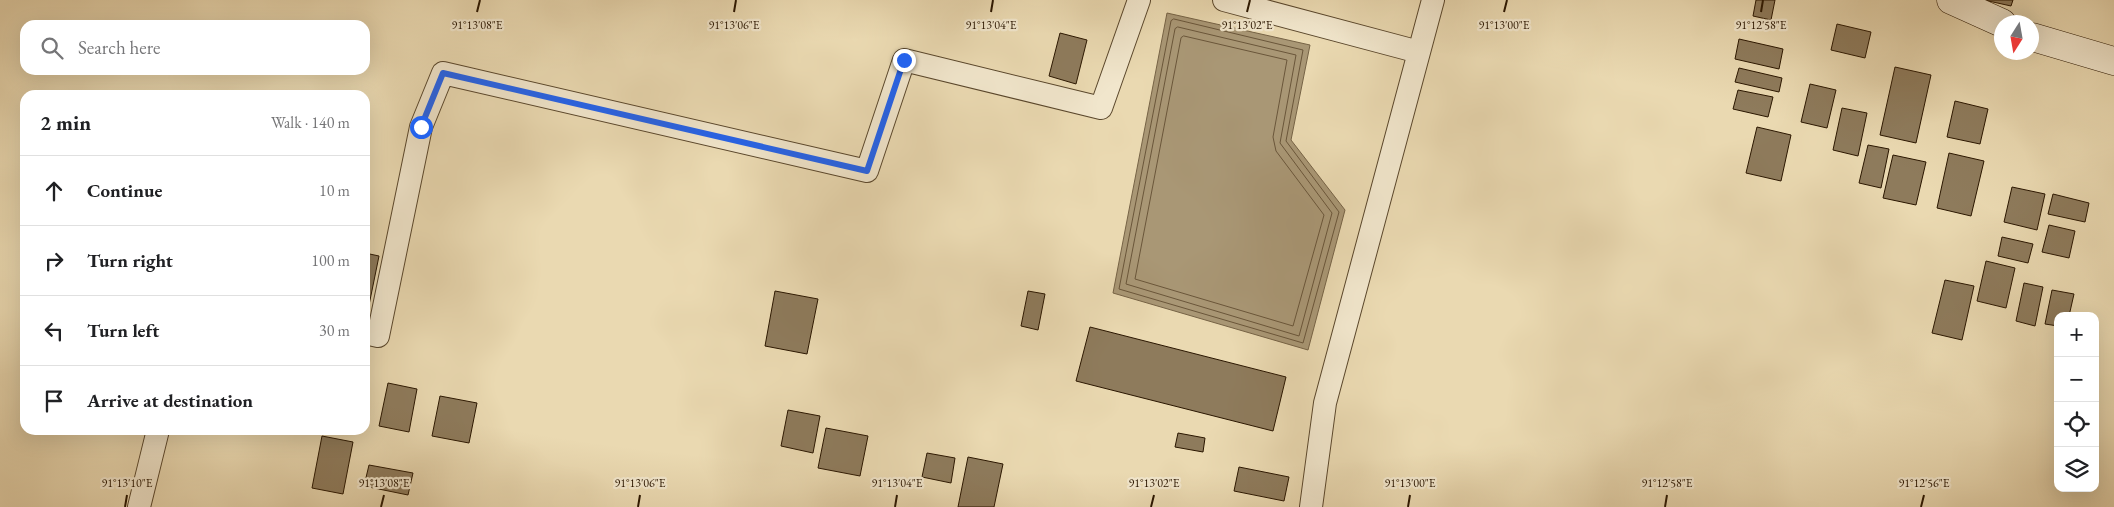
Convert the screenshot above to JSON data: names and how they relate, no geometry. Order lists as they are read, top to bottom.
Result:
{
  "north": "bottom",
  "page": {
    "search": "Search here",
    "heading": ["2 min", "Walk · 140 m"],
    "list": [
      ["Continue", "10 m"],
      ["Turn right", "100 m"],
      ["Turn left", "30 m"],
      "Arrive at destination"
    ],
    "map_buttons": ["+", "−"]
  },
  "coordinates": [
    "91°13'08\"E",
    "91°13'06\"E",
    "91°13'04\"E",
    "91°13'02\"E",
    "91°13'00\"E",
    "91°12'58\"E",
    "91°13'10\"E",
    "91°12'56\"E"
  ]
}
